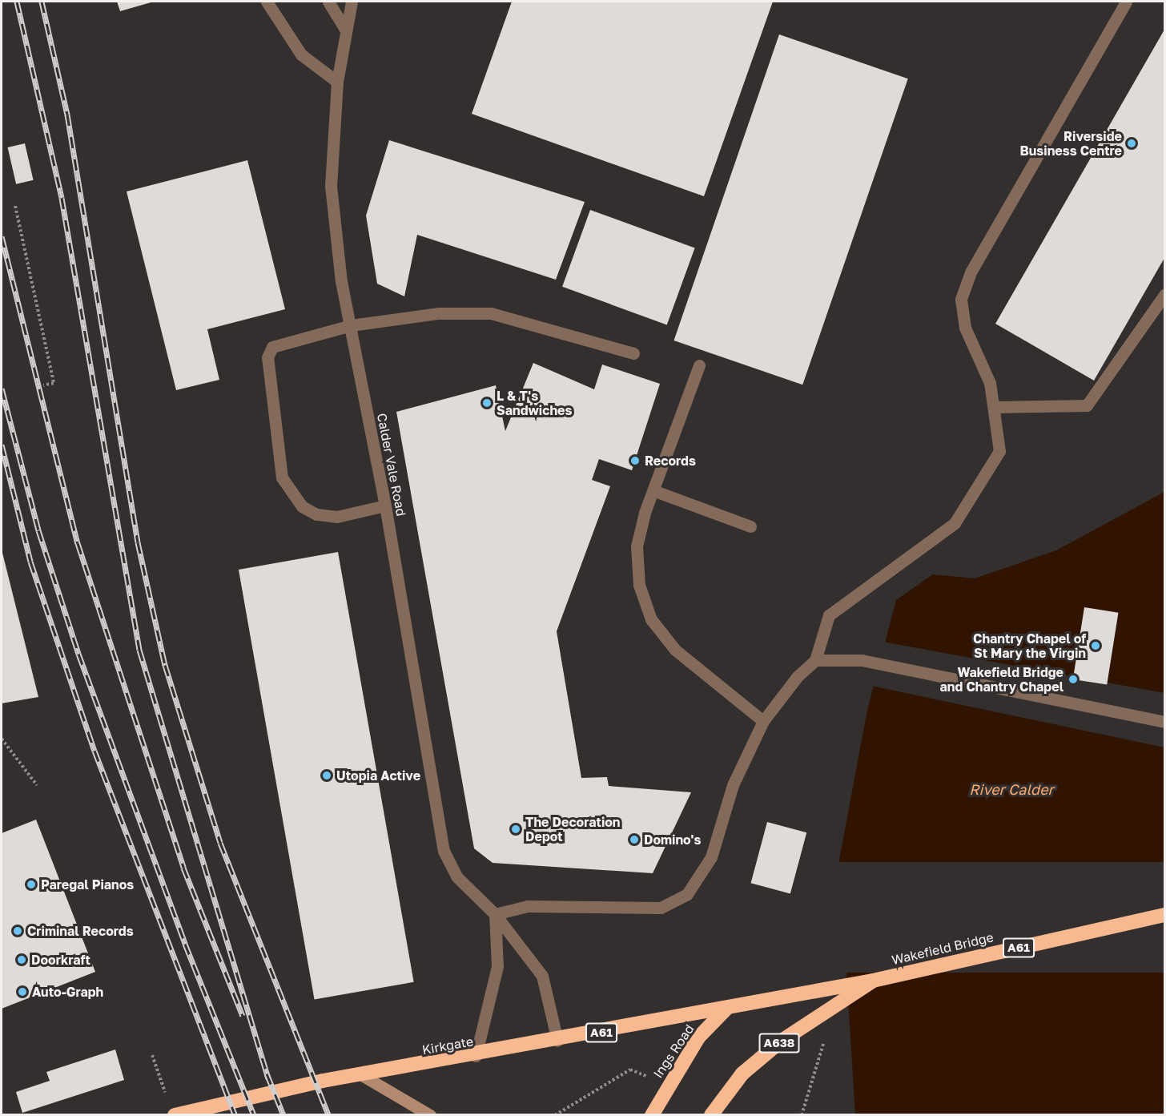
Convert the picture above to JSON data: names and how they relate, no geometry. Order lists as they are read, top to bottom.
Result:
{
  "streets": {
    "highway": [
      "A61",
      "Wakefield Bridge",
      "A638",
      "Kirkgate",
      "Ings Road"
    ],
    "street": ["Calder Vale Road"]
  },
  "crossings": [
    ["Calder Vale Road", "Kirkgate"],
    ["Wakefield Bridge", "A638"],
    ["Wakefield Bridge", "Kirkgate"],
    ["Wakefield Bridge", "Ings Road"],
    ["Kirkgate", "Ings Road"]
  ],
  "water": ["River Calder"],
  "places": [
    "Riverside Business Centre",
    "L & T's Sandwiches",
    "Records",
    "Chantry Chapel of St Mary the Virgin",
    "Wakefield Bridge and Chantry Chapel",
    "Utopia Active",
    "The Decoration Depot",
    "Domino's",
    "Paregal Pianos",
    "Criminal Records",
    "Doorkraft",
    "Auto-Graph"
  ]
}
